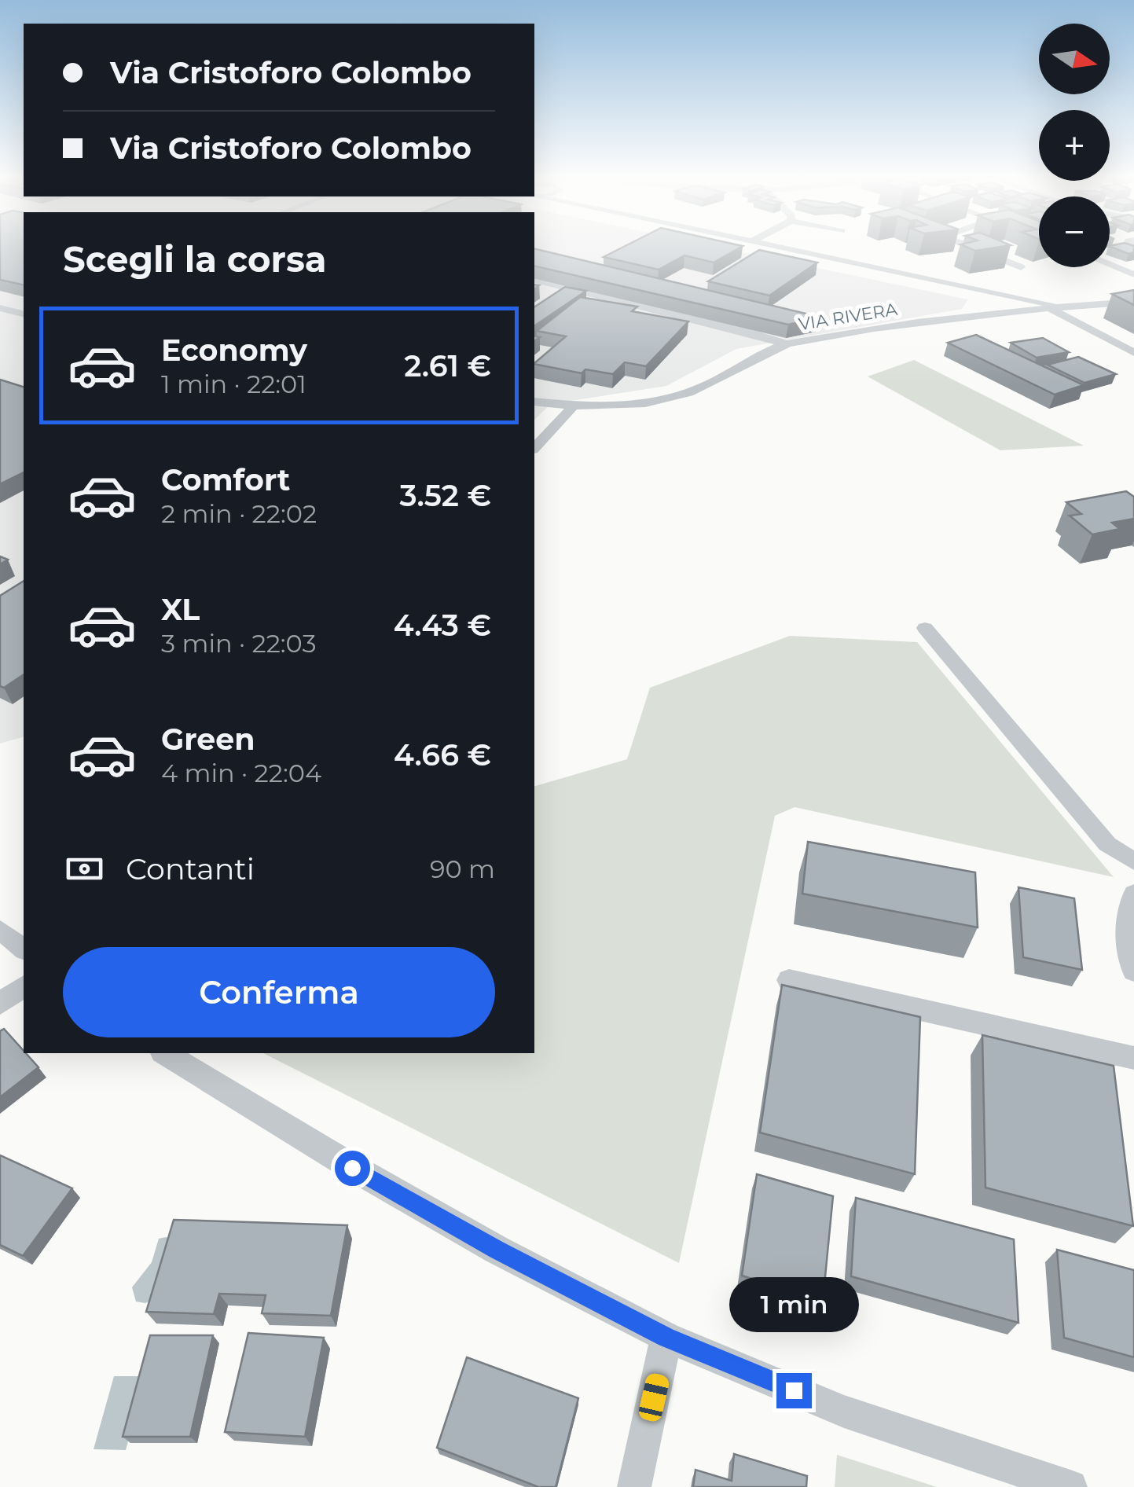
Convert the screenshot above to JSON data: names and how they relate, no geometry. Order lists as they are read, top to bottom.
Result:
{
  "streets": {
    "street": ["VIA RIVERA"]
  },
  "north": "right",
  "page": {
    "map_buttons": ["+", "−"],
    "banner": ["Via Cristoforo Colombo", "Via Cristoforo Colombo"],
    "heading": "Scegli la corsa",
    "list": [
      {
        "name": "Economy",
        "note": "1 min · 22:01",
        "value": "2.61 €"
      },
      {
        "name": "Comfort",
        "note": "2 min · 22:02",
        "value": "3.52 €"
      },
      {
        "name": "XL",
        "note": "3 min · 22:03",
        "value": "4.43 €"
      },
      {
        "name": "Green",
        "note": "4 min · 22:04",
        "value": "4.66 €"
      }
    ],
    "pay": ["Contanti", "90 m"],
    "buttons": "Conferma",
    "bubble": "1 min"
  }
}
